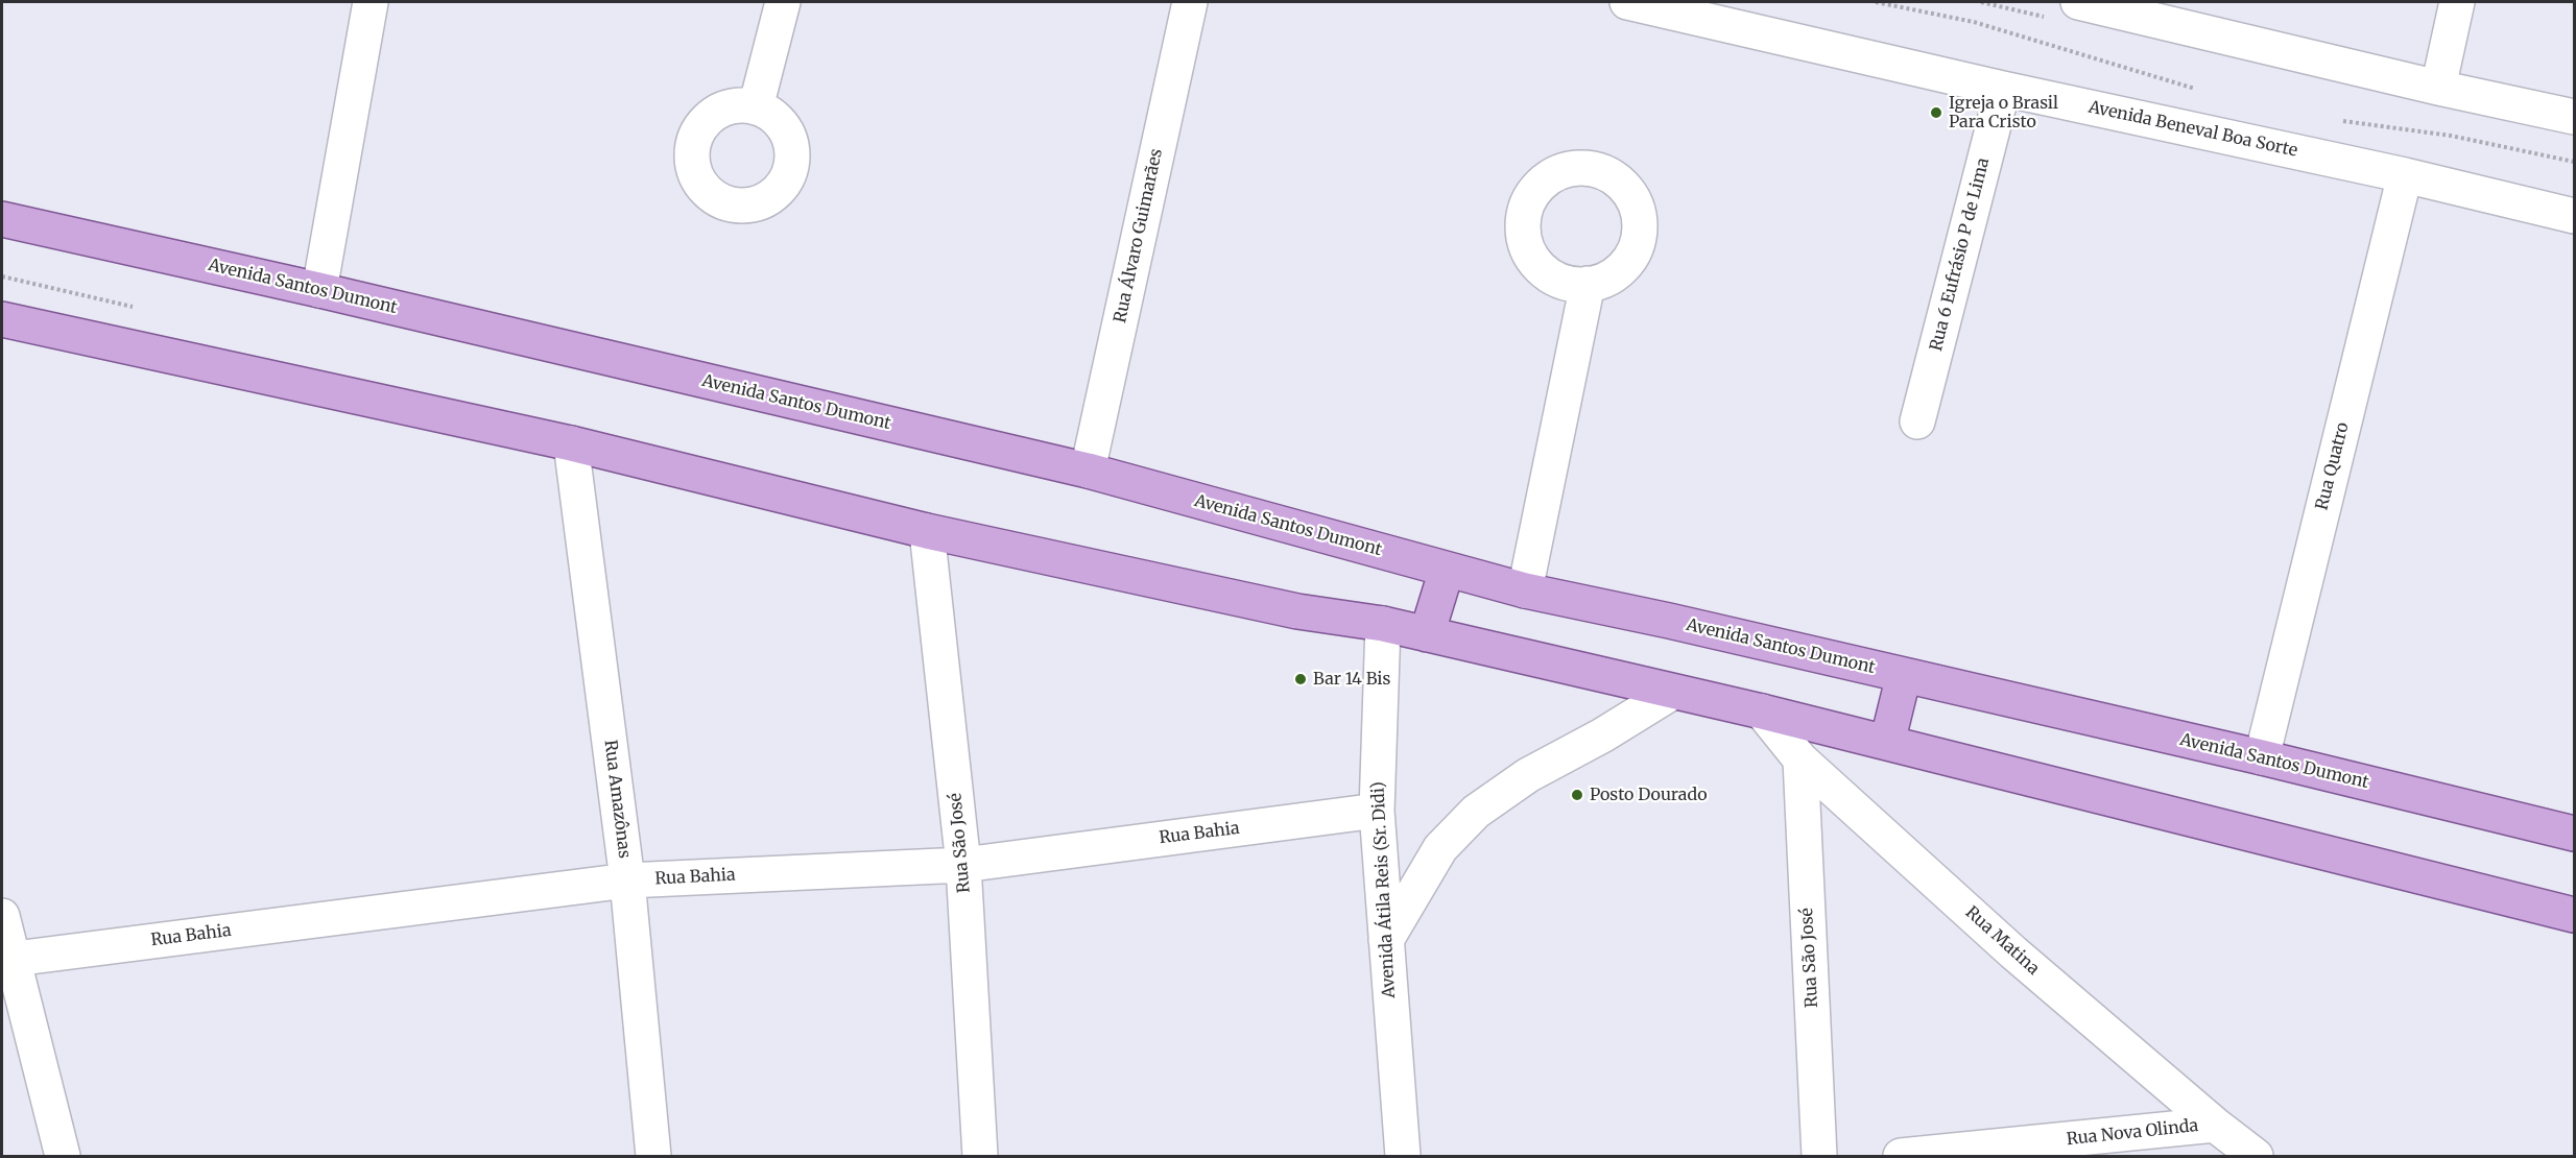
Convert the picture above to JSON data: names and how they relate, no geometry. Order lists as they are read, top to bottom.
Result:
{
  "streets": {
    "main road": ["Avenida Santos Dumont"],
    "street": [
      "Avenida Beneval Boa Sorte",
      "Rua Álvaro Guimarães",
      "Rua 6 Eufrásio P de Lima",
      "Rua Quatro",
      "Rua Amazônas",
      "Rua Bahia",
      "Rua São José",
      "Avenida Átila Reis (Sr. Didi)",
      "Rua Matina",
      "Rua Nova Olinda"
    ]
  },
  "crossings": [
    ["Avenida Beneval Boa Sorte", "Rua 6 Eufrásio P de Lima"],
    ["Avenida Beneval Boa Sorte", "Rua Quatro"],
    ["Rua Álvaro Guimarães", "Avenida Santos Dumont"],
    ["Avenida Santos Dumont", "Rua Quatro"],
    ["Rua Amazônas", "Rua Bahia"],
    ["Rua Bahia", "Rua São José"],
    ["Rua Bahia", "Avenida Átila Reis (Sr. Didi)"],
    ["Rua São José", "Rua Matina"],
    ["Rua Matina", "Rua Nova Olinda"]
  ],
  "places": ["Igreja o Brasil Para Cristo", "Bar 14 Bis", "Posto Dourado"]
}
